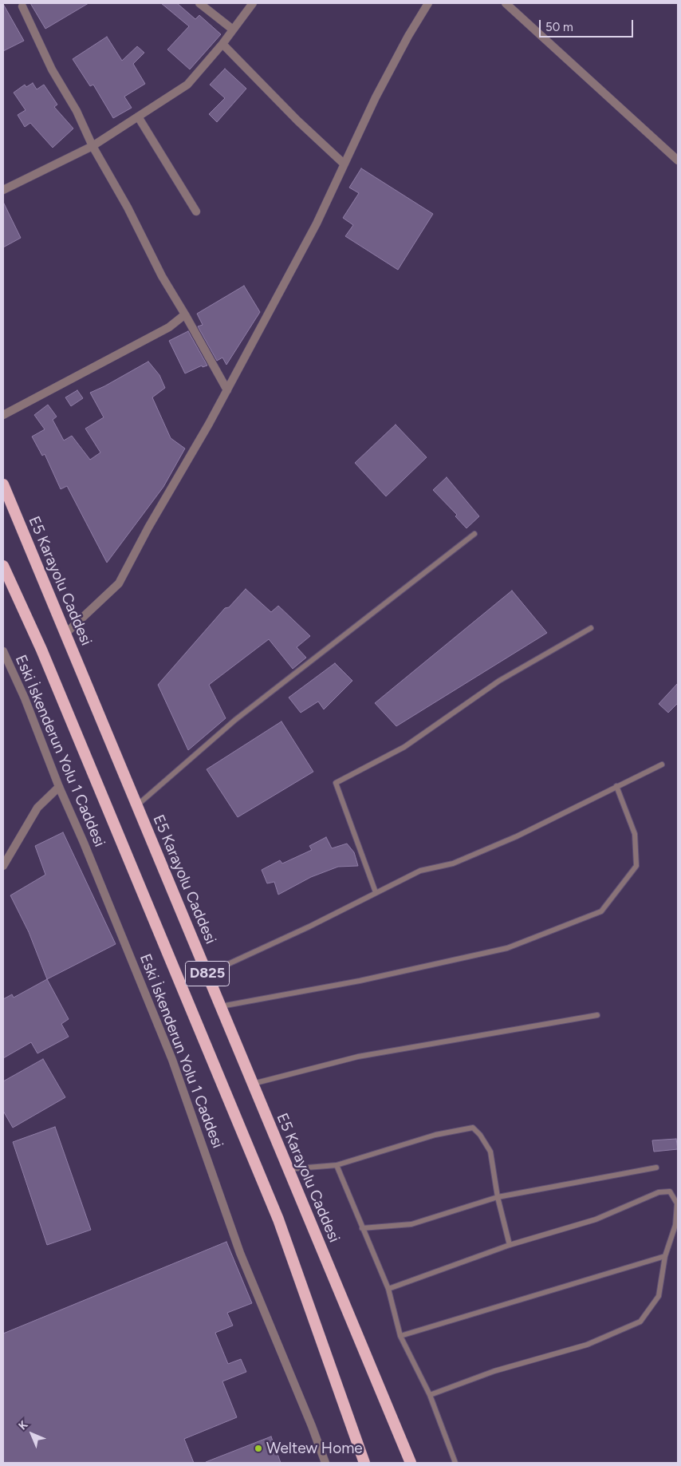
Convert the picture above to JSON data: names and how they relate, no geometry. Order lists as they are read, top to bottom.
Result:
{
  "streets": {
    "highway": ["E5 Karayolu Caddesi", "D825"],
    "street": ["Eski İskenderun Yolu 1 Caddesi"]
  },
  "places": ["Weltew Home"],
  "scale_bar": "50 m",
  "north": "top left"
}
